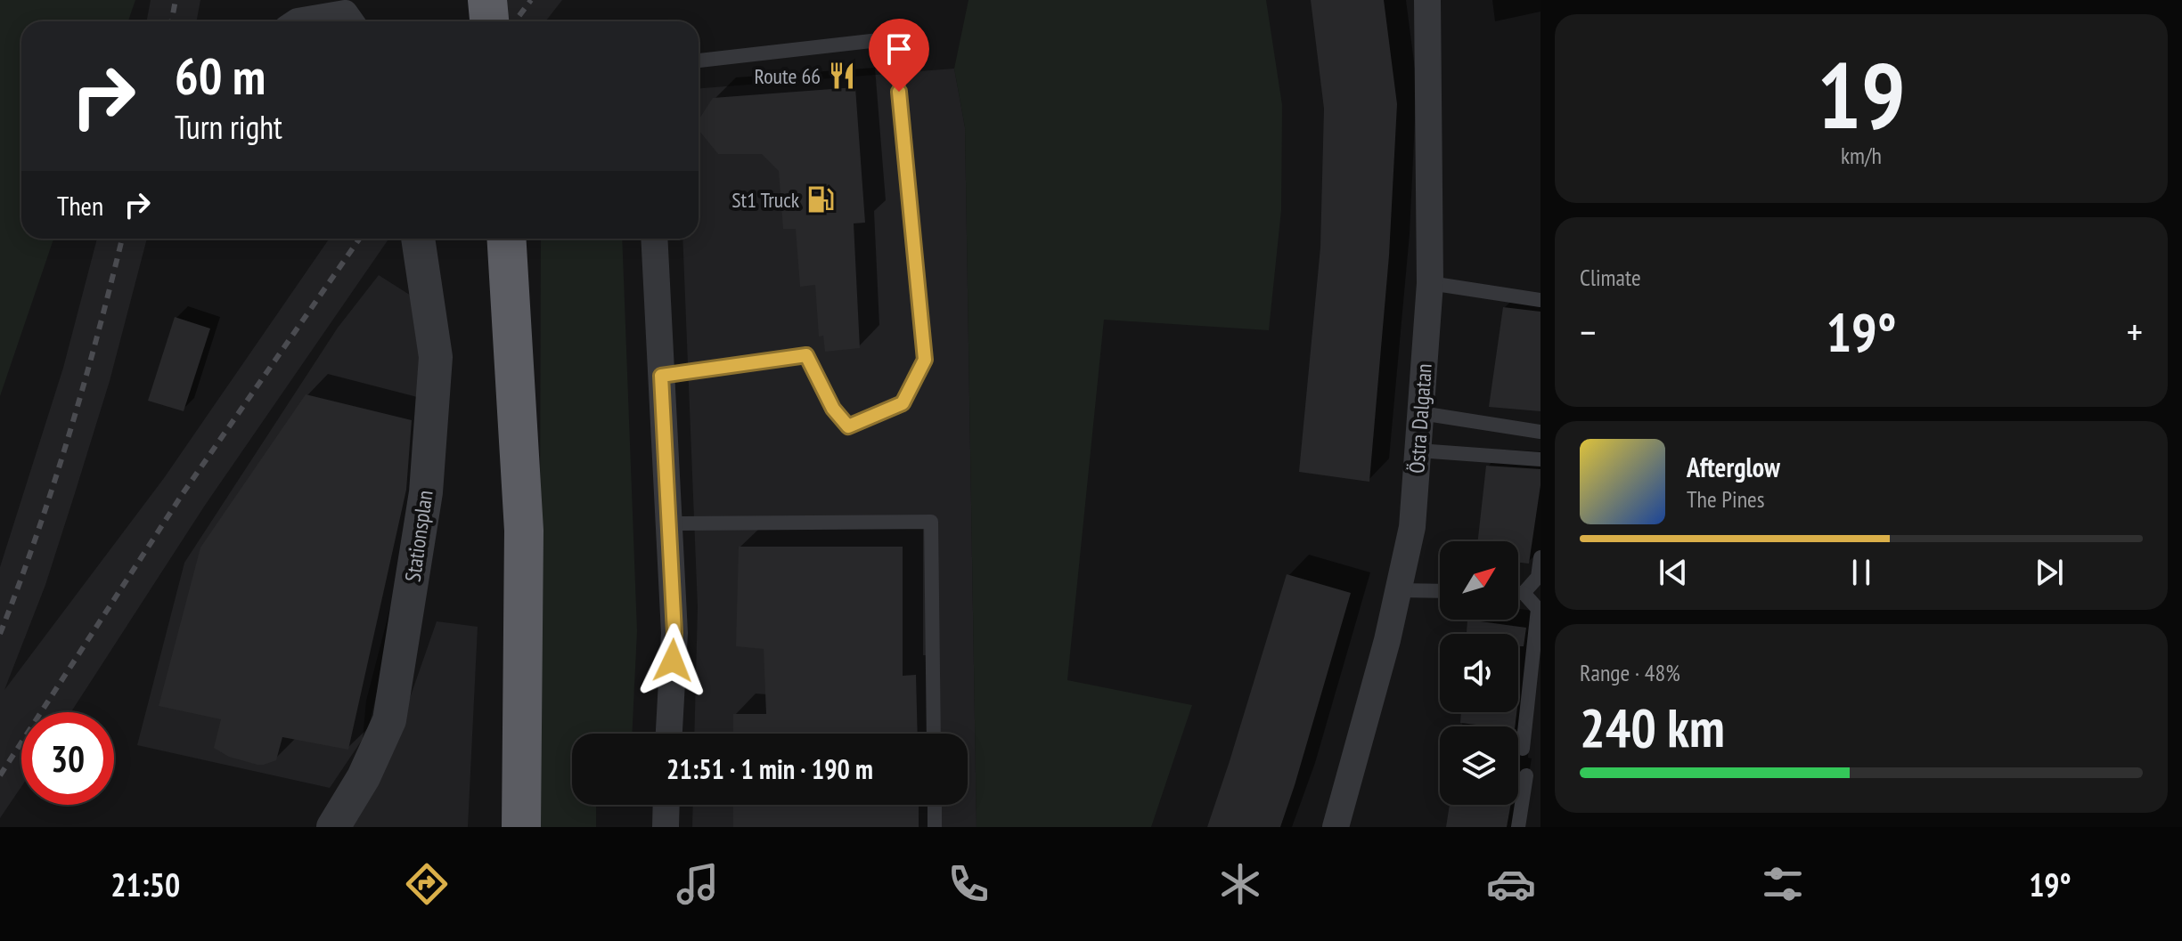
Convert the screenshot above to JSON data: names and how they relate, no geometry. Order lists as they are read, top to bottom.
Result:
{
  "streets": {
    "street": ["Östra Dalgatan", "Stationsplan"]
  },
  "places": {
    "restaurant": ["Route 66"],
    "fuel station": ["St1 Truck"]
  },
  "north": "top right",
  "page": {
    "tile": [
      ["19", "km/h"],
      "Climate",
      ["Range · 48%", "240 km"]
    ],
    "turn": ["60 m", "Turn right"],
    "then": "Then",
    "heat": ["−", "19°", "+"],
    "song": ["Afterglow", "The Pines"],
    "limit": "30",
    "trip": "21:51 · 1 min · 190 m",
    "tabs": ["21:50", "19°"]
  }
}
